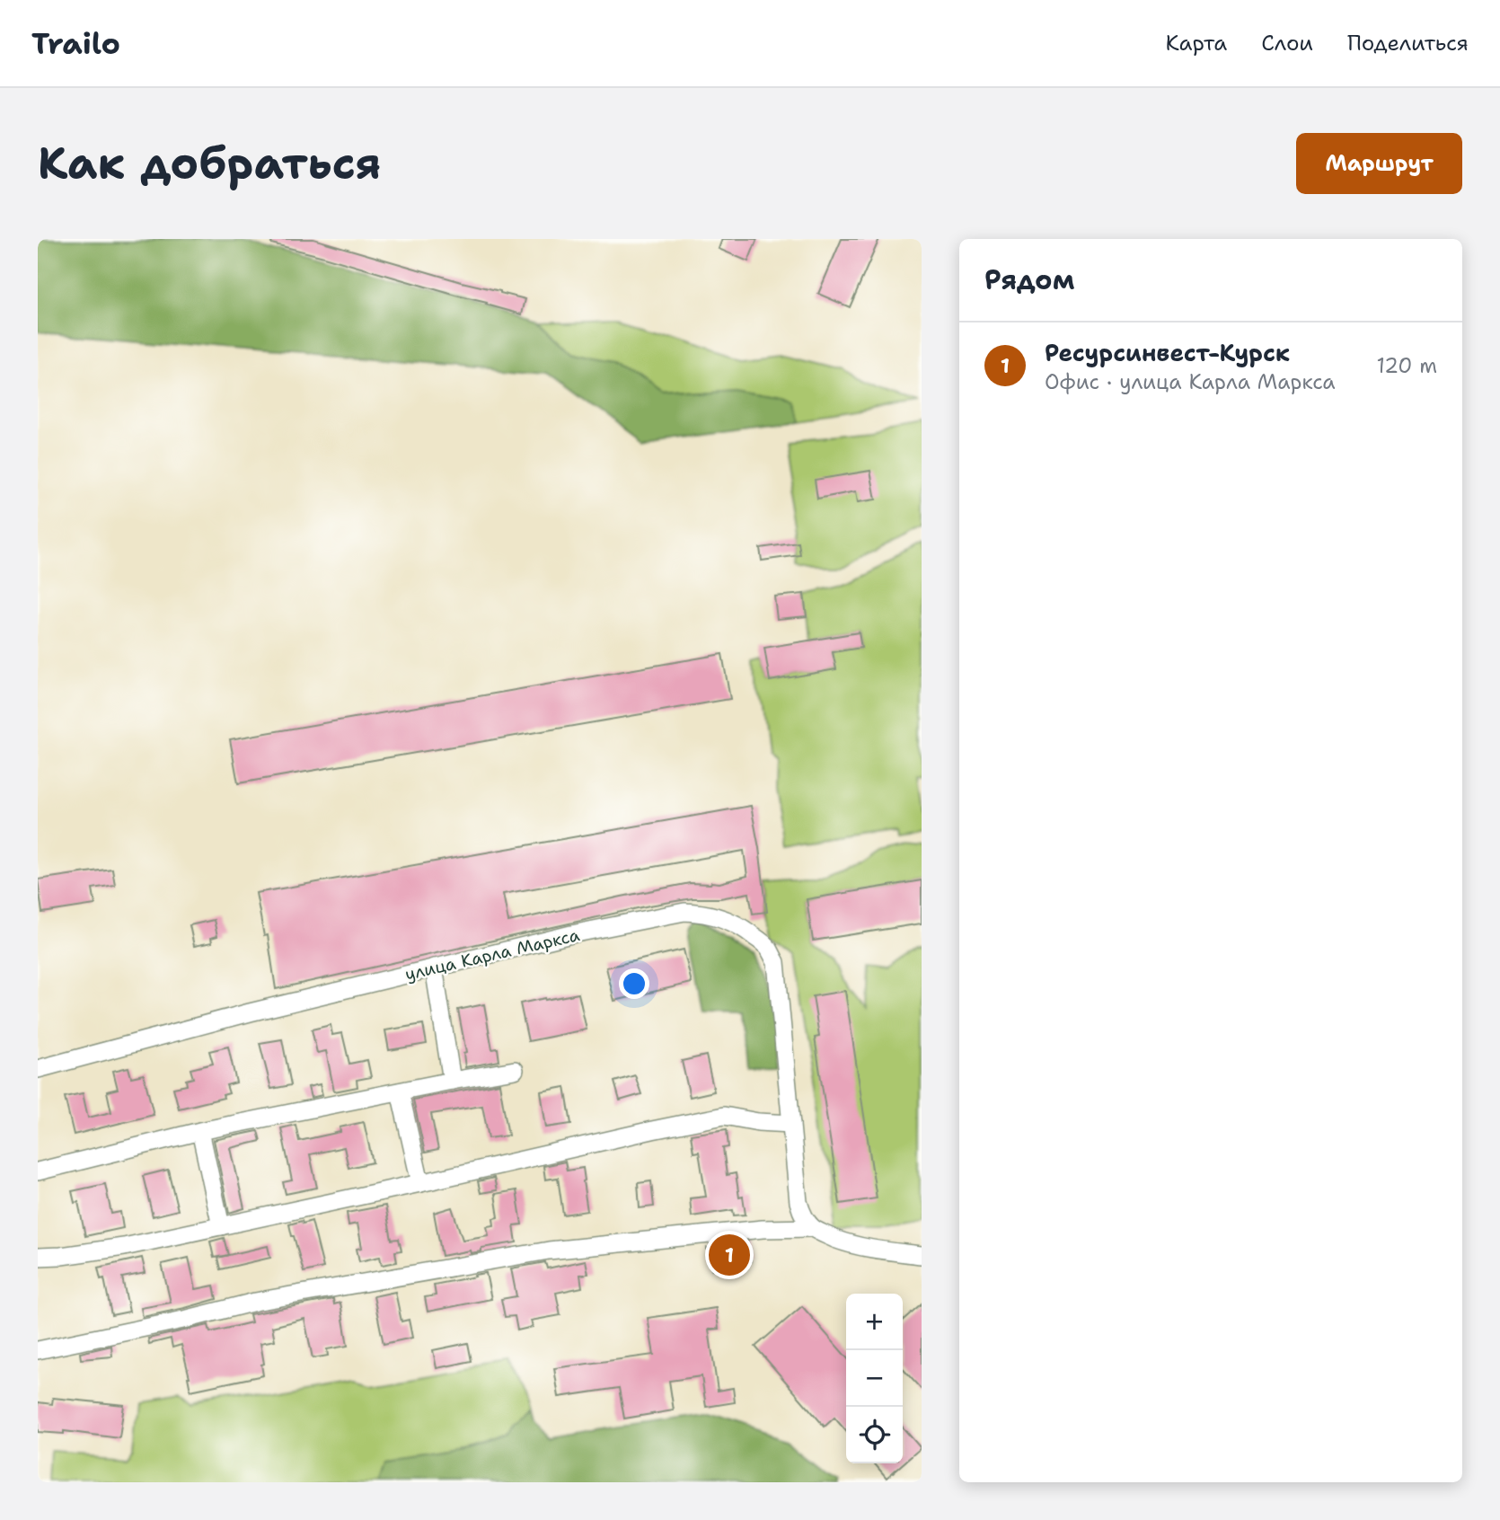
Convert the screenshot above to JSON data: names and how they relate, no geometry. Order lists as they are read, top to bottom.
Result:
{
  "streets": {
    "street": ["улица Карла Маркса"]
  },
  "page": {
    "header": "Trailo",
    "nav": ["Карта", "Слои", "Поделиться"],
    "buttons": "Маршрут",
    "title": "Как добраться",
    "heading": "Рядом",
    "list": [
      {
        "mark": "1",
        "name": "Ресурсинвест-Курск",
        "note": "Офис · улица Карла Маркса",
        "value": "120 m"
      }
    ],
    "pins": "1",
    "map_buttons": ["+", "−"]
  }
}
